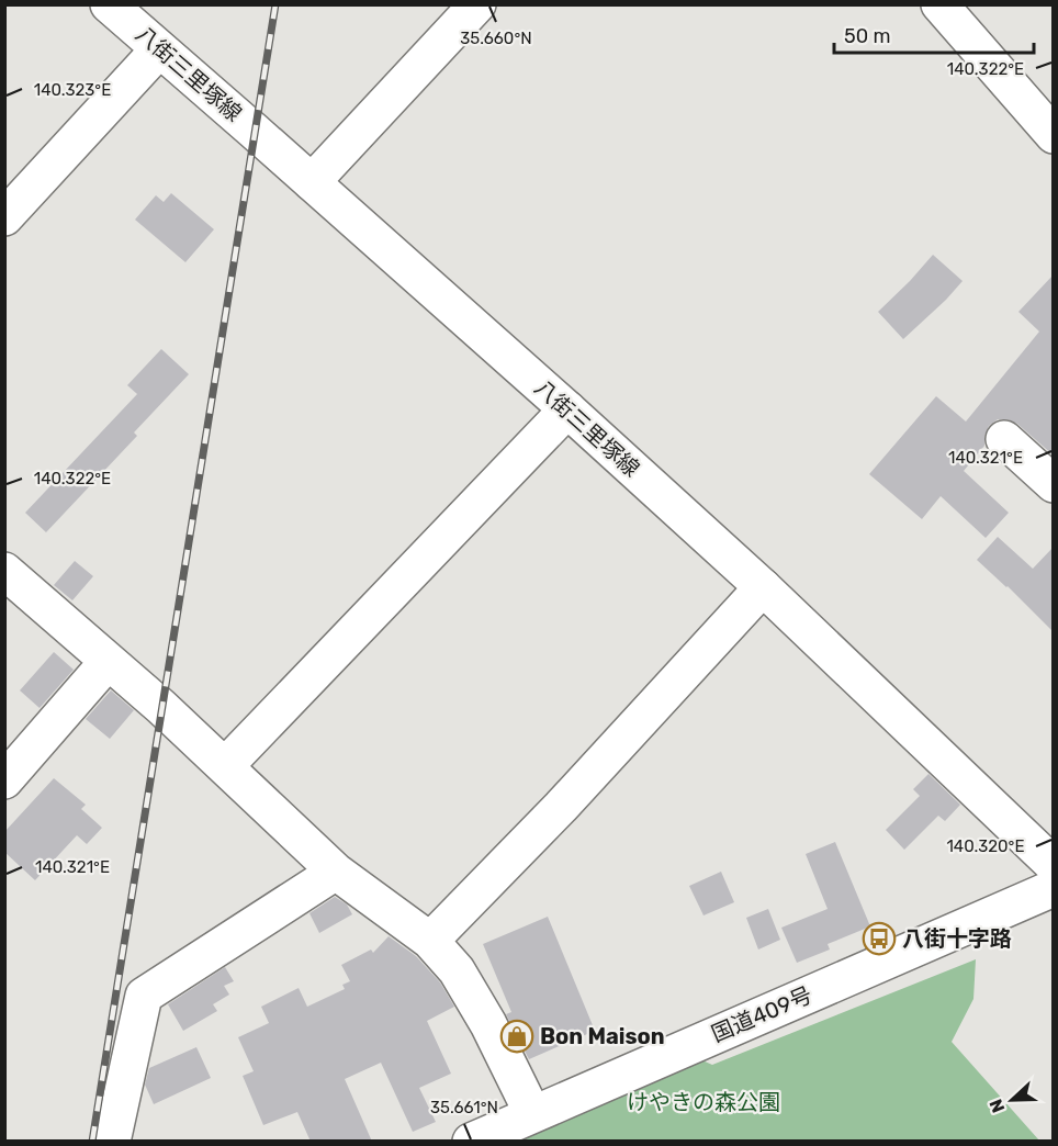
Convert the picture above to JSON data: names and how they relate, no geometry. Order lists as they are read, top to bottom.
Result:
{
  "streets": {
    "main road": ["八街三里塚線", "国道409号"]
  },
  "parks": ["けやきの森公園"],
  "places": {
    "bus stop": ["八街十字路"],
    "shop": ["Bon Maison"]
  },
  "scale_bar": "50 m",
  "north": "left",
  "coordinates": [
    "35.660°N",
    "140.322°E",
    "140.323°E",
    "140.321°E",
    "140.320°E",
    "35.661°N"
  ]
}
